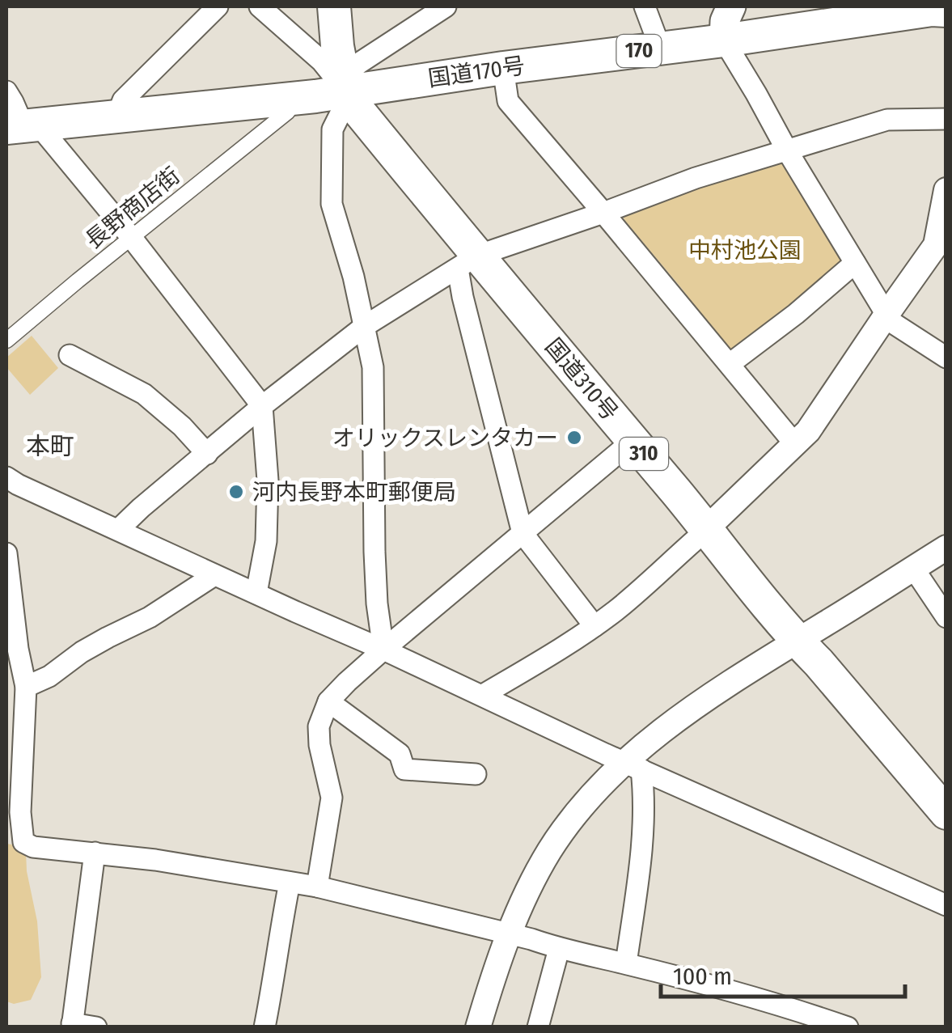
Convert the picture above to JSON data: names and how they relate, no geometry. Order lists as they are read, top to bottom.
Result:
{
  "streets": {
    "highway": [
      "170",
      "国道170号",
      "国道310号",
      "310"
    ],
    "street": ["長野商店街"]
  },
  "crossings": [
    ["国道170号", "長野商店街"],
    ["国道170号", "国道310号"]
  ],
  "districts": ["本町"],
  "parks": ["中村池公園"],
  "places": ["オリックスレンタカー", "河内長野本町郵便局"],
  "scale_bar": "100 m"
}
